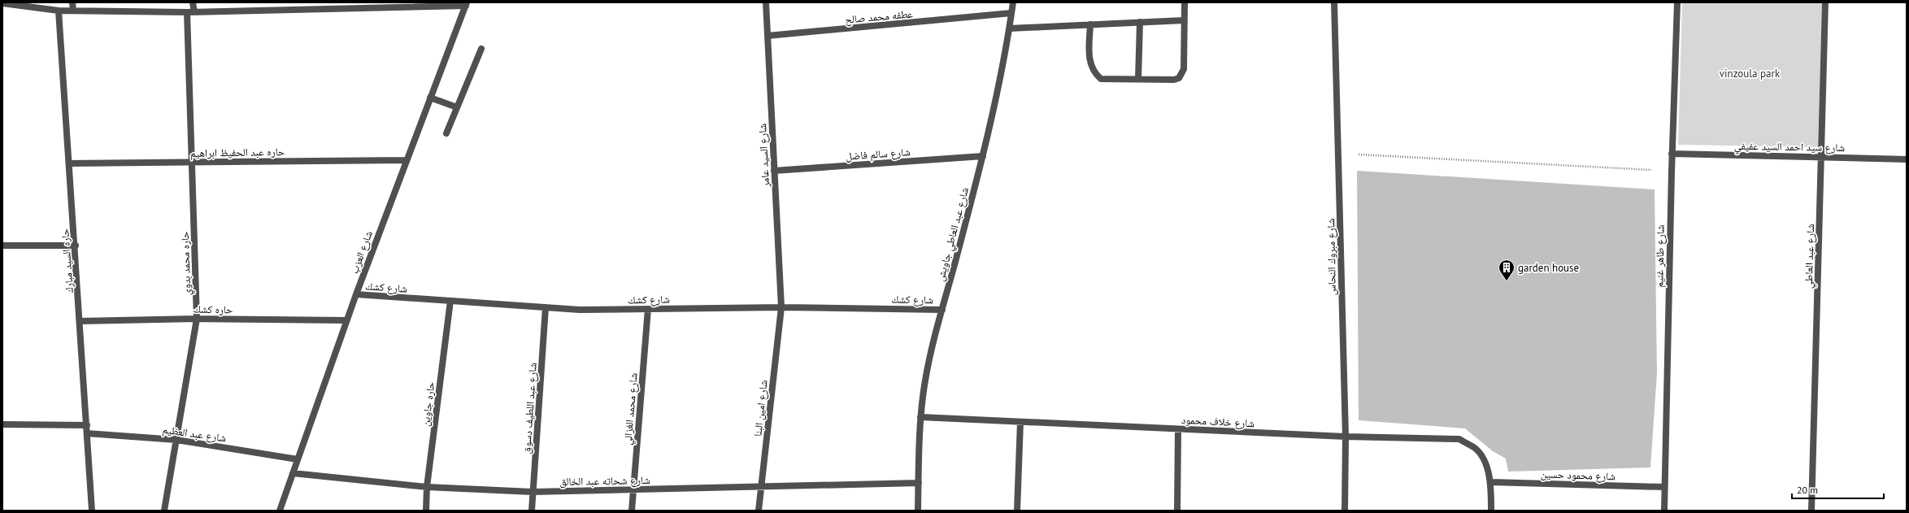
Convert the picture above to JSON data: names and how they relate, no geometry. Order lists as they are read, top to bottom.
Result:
{
  "streets": {
    "street": [
      "عطفه محمد صالح",
      "شارع سيد احمد السيد عفيفي",
      "حاره عبد الحفيظ ابراهيم",
      "شارع سالم فاضل",
      "شارع السيد عامر",
      "شارع عبد العاطي جاويش",
      "شارع العزب",
      "شارع طاهر غنيم",
      "شارع عبد العاطي",
      "شارع مبروك النحاس",
      "حاره السيد مبارك",
      "حاره محمد بدوي",
      "شارع كشك",
      "حاره كشك",
      "حاره جاوين",
      "شارع عبد اللطيف دسوق",
      "شارع امين البنا",
      "شارع محمد الغزالي",
      "شارع خلاف محمود",
      "شارع عبد العظيم",
      "شارع محمود حسين",
      "شارع شحاته عبد الخالق"
    ]
  },
  "crossings": [
    ["عطفه محمد صالح", "شارع السيد عامر"],
    ["عطفه محمد صالح", "شارع عبد العاطي جاويش"],
    ["شارع سيد احمد السيد عفيفي", "شارع طاهر غنيم"],
    ["شارع سيد احمد السيد عفيفي", "شارع عبد العاطي"],
    ["حاره عبد الحفيظ ابراهيم", "شارع العزب"],
    ["حاره عبد الحفيظ ابراهيم", "حاره السيد مبارك"],
    ["حاره عبد الحفيظ ابراهيم", "حاره محمد بدوي"],
    ["شارع سالم فاضل", "شارع السيد عامر"],
    ["شارع سالم فاضل", "شارع عبد العاطي جاويش"],
    ["شارع السيد عامر", "شارع كشك"],
    ["شارع السيد عامر", "شارع امين البنا"],
    ["شارع عبد العاطي جاويش", "شارع كشك"],
    ["شارع عبد العاطي جاويش", "شارع خلاف محمود"],
    ["شارع عبد العاطي جاويش", "شارع شحاته عبد الخالق"],
    ["شارع العزب", "شارع كشك"],
    ["شارع العزب", "حاره كشك"],
    ["شارع العزب", "شارع عبد العظيم"],
    ["شارع العزب", "شارع شحاته عبد الخالق"],
    ["شارع طاهر غنيم", "شارع محمود حسين"],
    ["شارع مبروك النحاس", "شارع خلاف محمود"],
    ["حاره السيد مبارك", "حاره كشك"],
    ["حاره السيد مبارك", "شارع عبد العظيم"],
    ["حاره محمد بدوي", "حاره كشك"],
    ["حاره محمد بدوي", "شارع عبد العظيم"],
    ["شارع كشك", "حاره جاوين"],
    ["شارع كشك", "شارع عبد اللطيف دسوق"],
    ["شارع كشك", "شارع امين البنا"],
    ["شارع كشك", "شارع محمد الغزالي"],
    ["حاره جاوين", "شارع شحاته عبد الخالق"],
    ["شارع عبد اللطيف دسوق", "شارع شحاته عبد الخالق"],
    ["شارع امين البنا", "شارع شحاته عبد الخالق"],
    ["شارع محمد الغزالي", "شارع شحاته عبد الخالق"],
    ["شارع خلاف محمود", "شارع محمود حسين"]
  ],
  "parks": ["vinzoula park"],
  "places": {
    "building": ["garden house"]
  },
  "scale_bar": "20 m"
}
